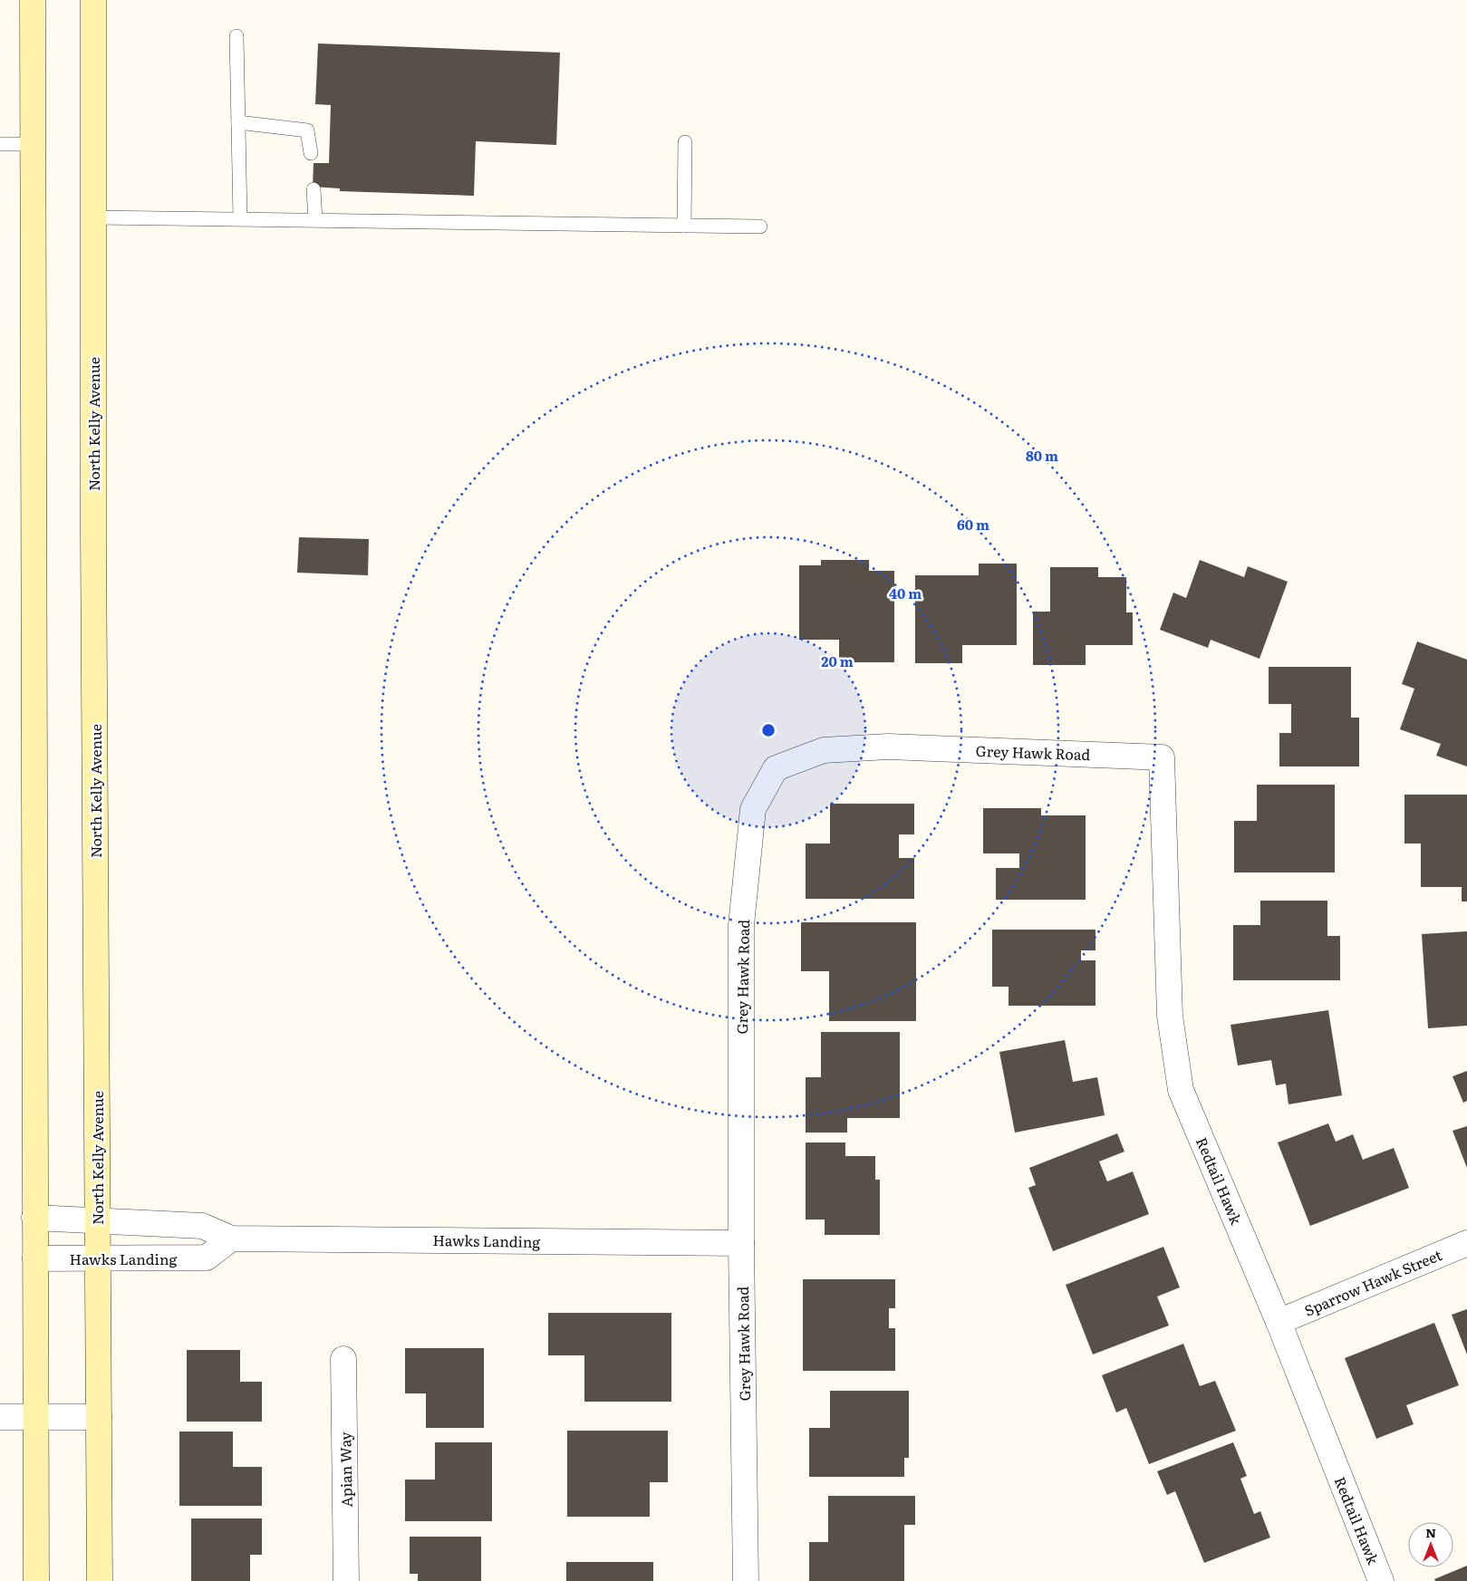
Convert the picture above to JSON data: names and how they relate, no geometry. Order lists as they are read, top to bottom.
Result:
{
  "streets": {
    "street": [
      "North Kelly Avenue",
      "Grey Hawk Road",
      "Redtail Hawk",
      "Hawks Landing",
      "Sparrow Hawk Street",
      "Apian Way"
    ]
  },
  "crossings": [
    ["North Kelly Avenue", "Hawks Landing"],
    ["Grey Hawk Road", "Redtail Hawk"],
    ["Grey Hawk Road", "Hawks Landing"],
    ["Redtail Hawk", "Sparrow Hawk Street"]
  ],
  "north": "top",
  "rings": [
    "80 m",
    "60 m",
    "40 m",
    "20 m"
  ]
}
